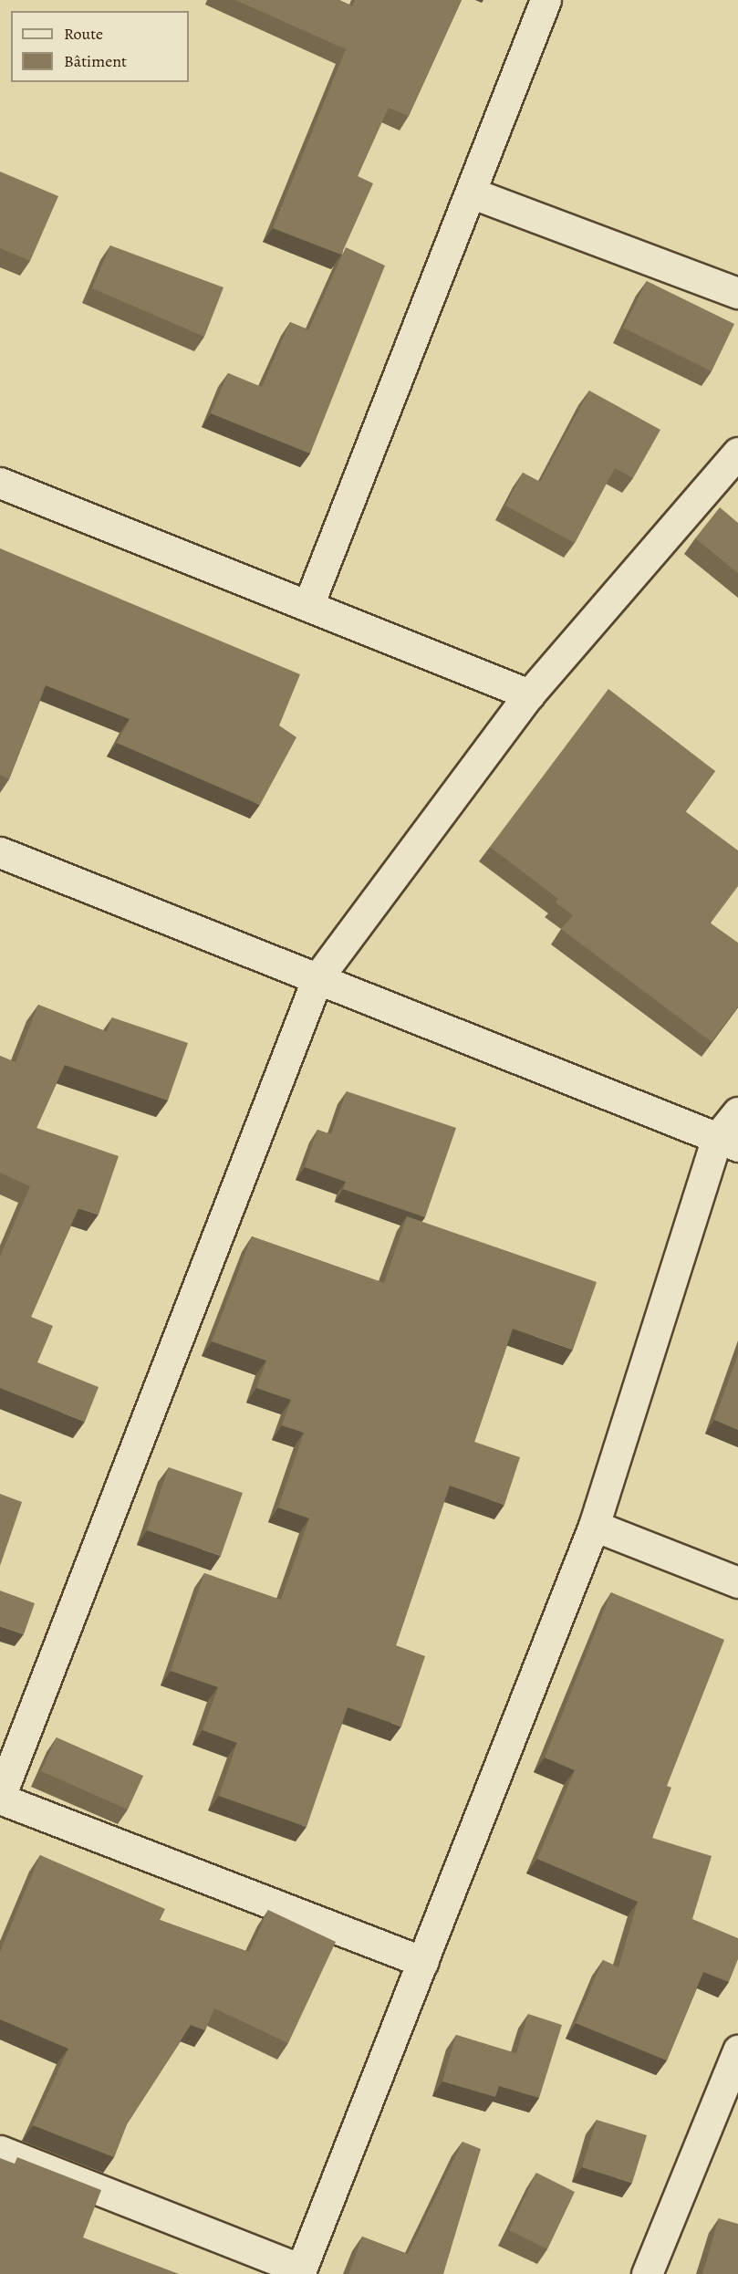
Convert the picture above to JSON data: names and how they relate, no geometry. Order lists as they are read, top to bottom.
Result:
{
  "legend": ["Route", "Bâtiment"]
}
